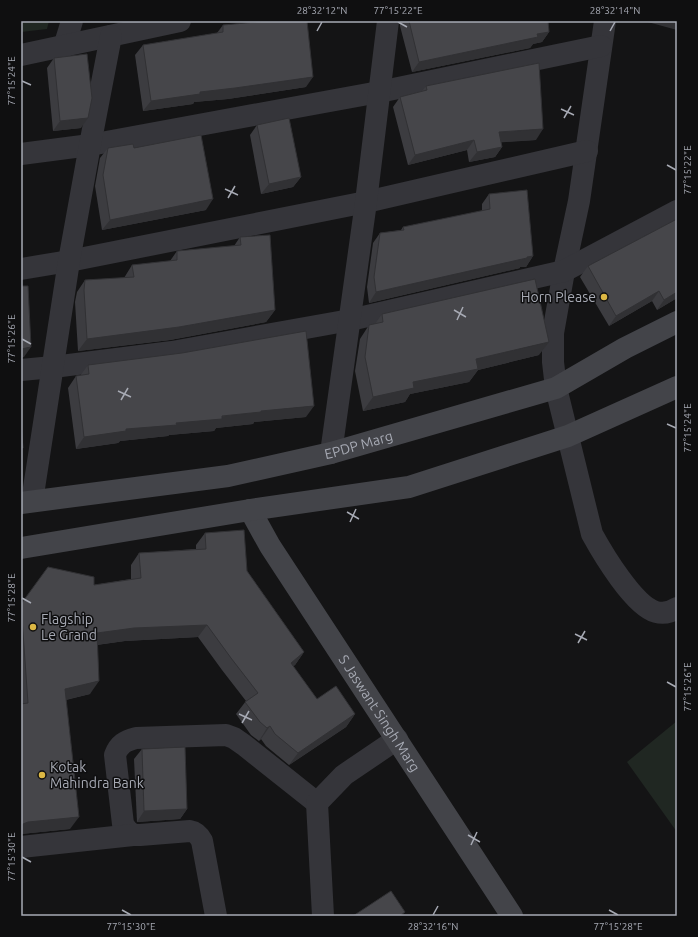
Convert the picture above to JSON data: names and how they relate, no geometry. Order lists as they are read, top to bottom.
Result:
{
  "streets": {
    "main road": ["EPDP Marg", "S Jaswant Singh Marg"]
  },
  "places": ["Horn Please", "Flagship Le Grand", "Kotak Mahindra Bank"],
  "coordinates": [
    "28°32'12\"N",
    "77°15'22\"E",
    "28°32'14\"N",
    "77°15'24\"E",
    "77°15'26\"E",
    "77°15'28\"E",
    "77°15'30\"E",
    "28°32'16\"N"
  ]
}
